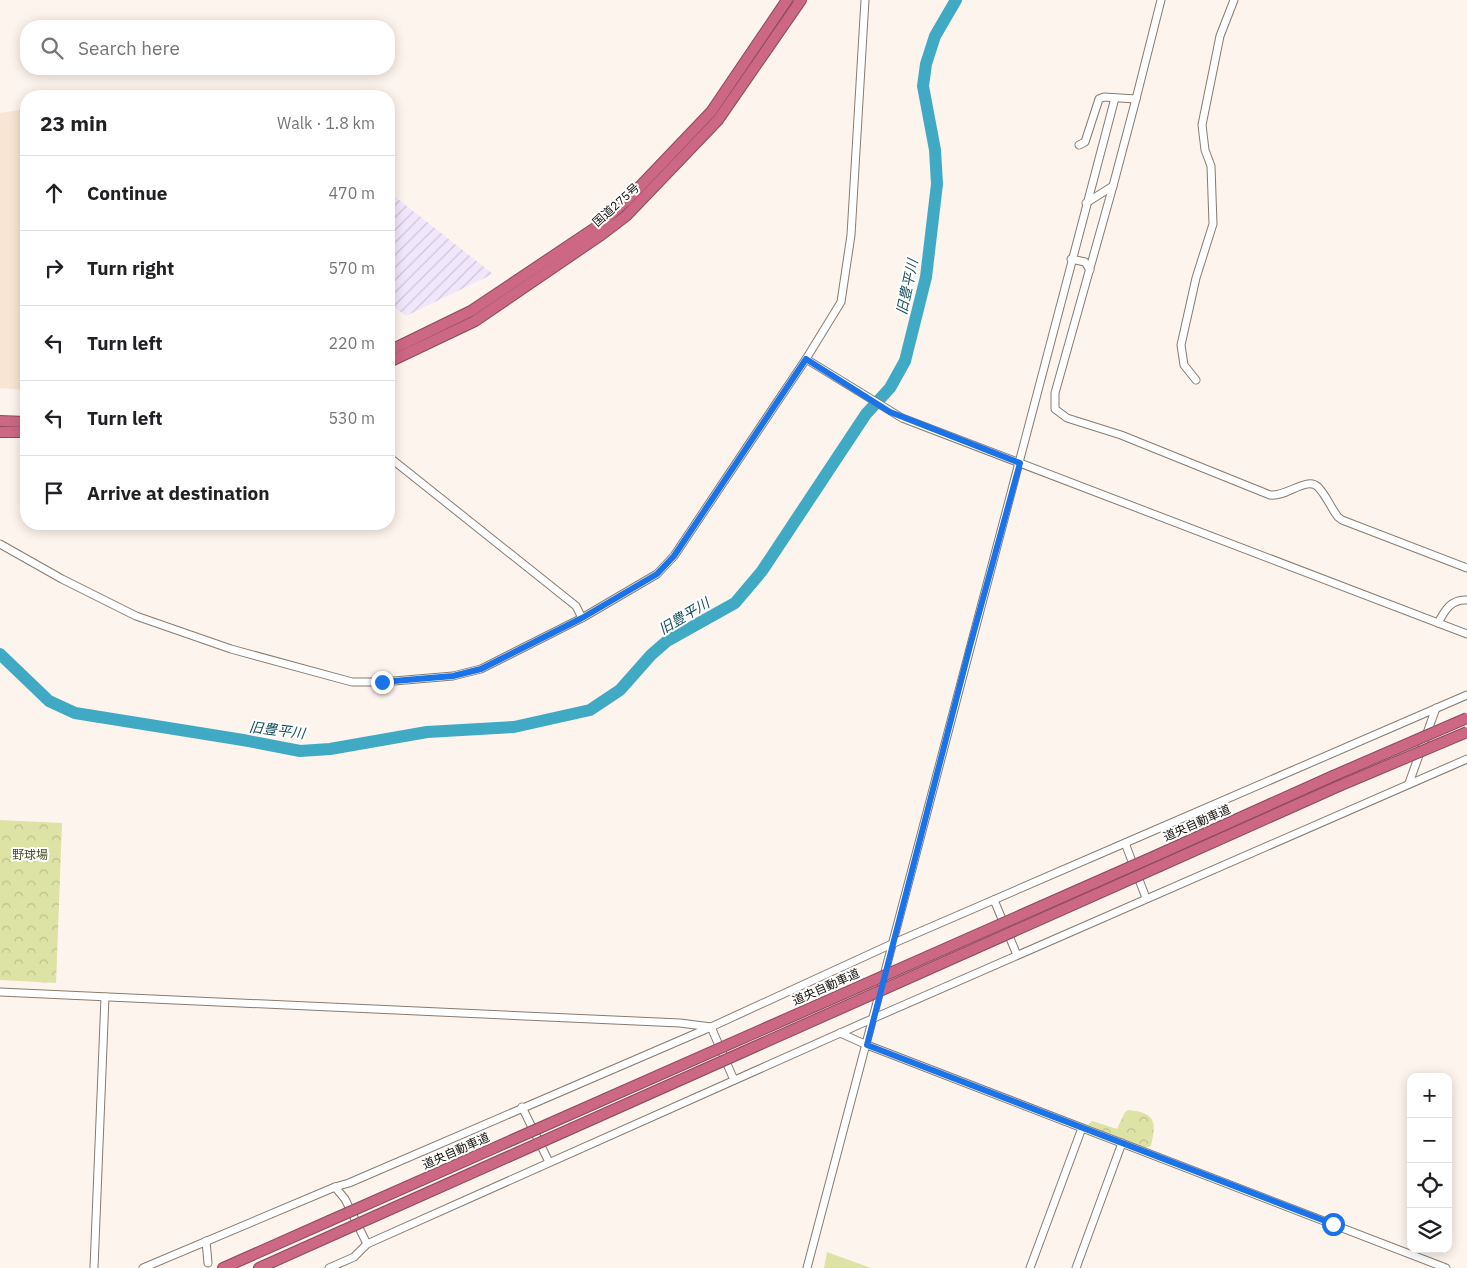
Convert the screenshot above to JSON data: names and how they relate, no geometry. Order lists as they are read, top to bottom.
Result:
{
  "streets": {
    "highway": ["国道275号", "道央自動車道"]
  },
  "water": ["旧豊平川"],
  "parks": ["野球場"],
  "page": {
    "search": "Search here",
    "heading": ["23 min", "Walk · 1.8 km"],
    "list": [
      ["Continue", "470 m"],
      ["Turn right", "570 m"],
      ["Turn left", "220 m"],
      ["Turn left", "530 m"],
      "Arrive at destination"
    ],
    "map_buttons": ["+", "−"]
  }
}
